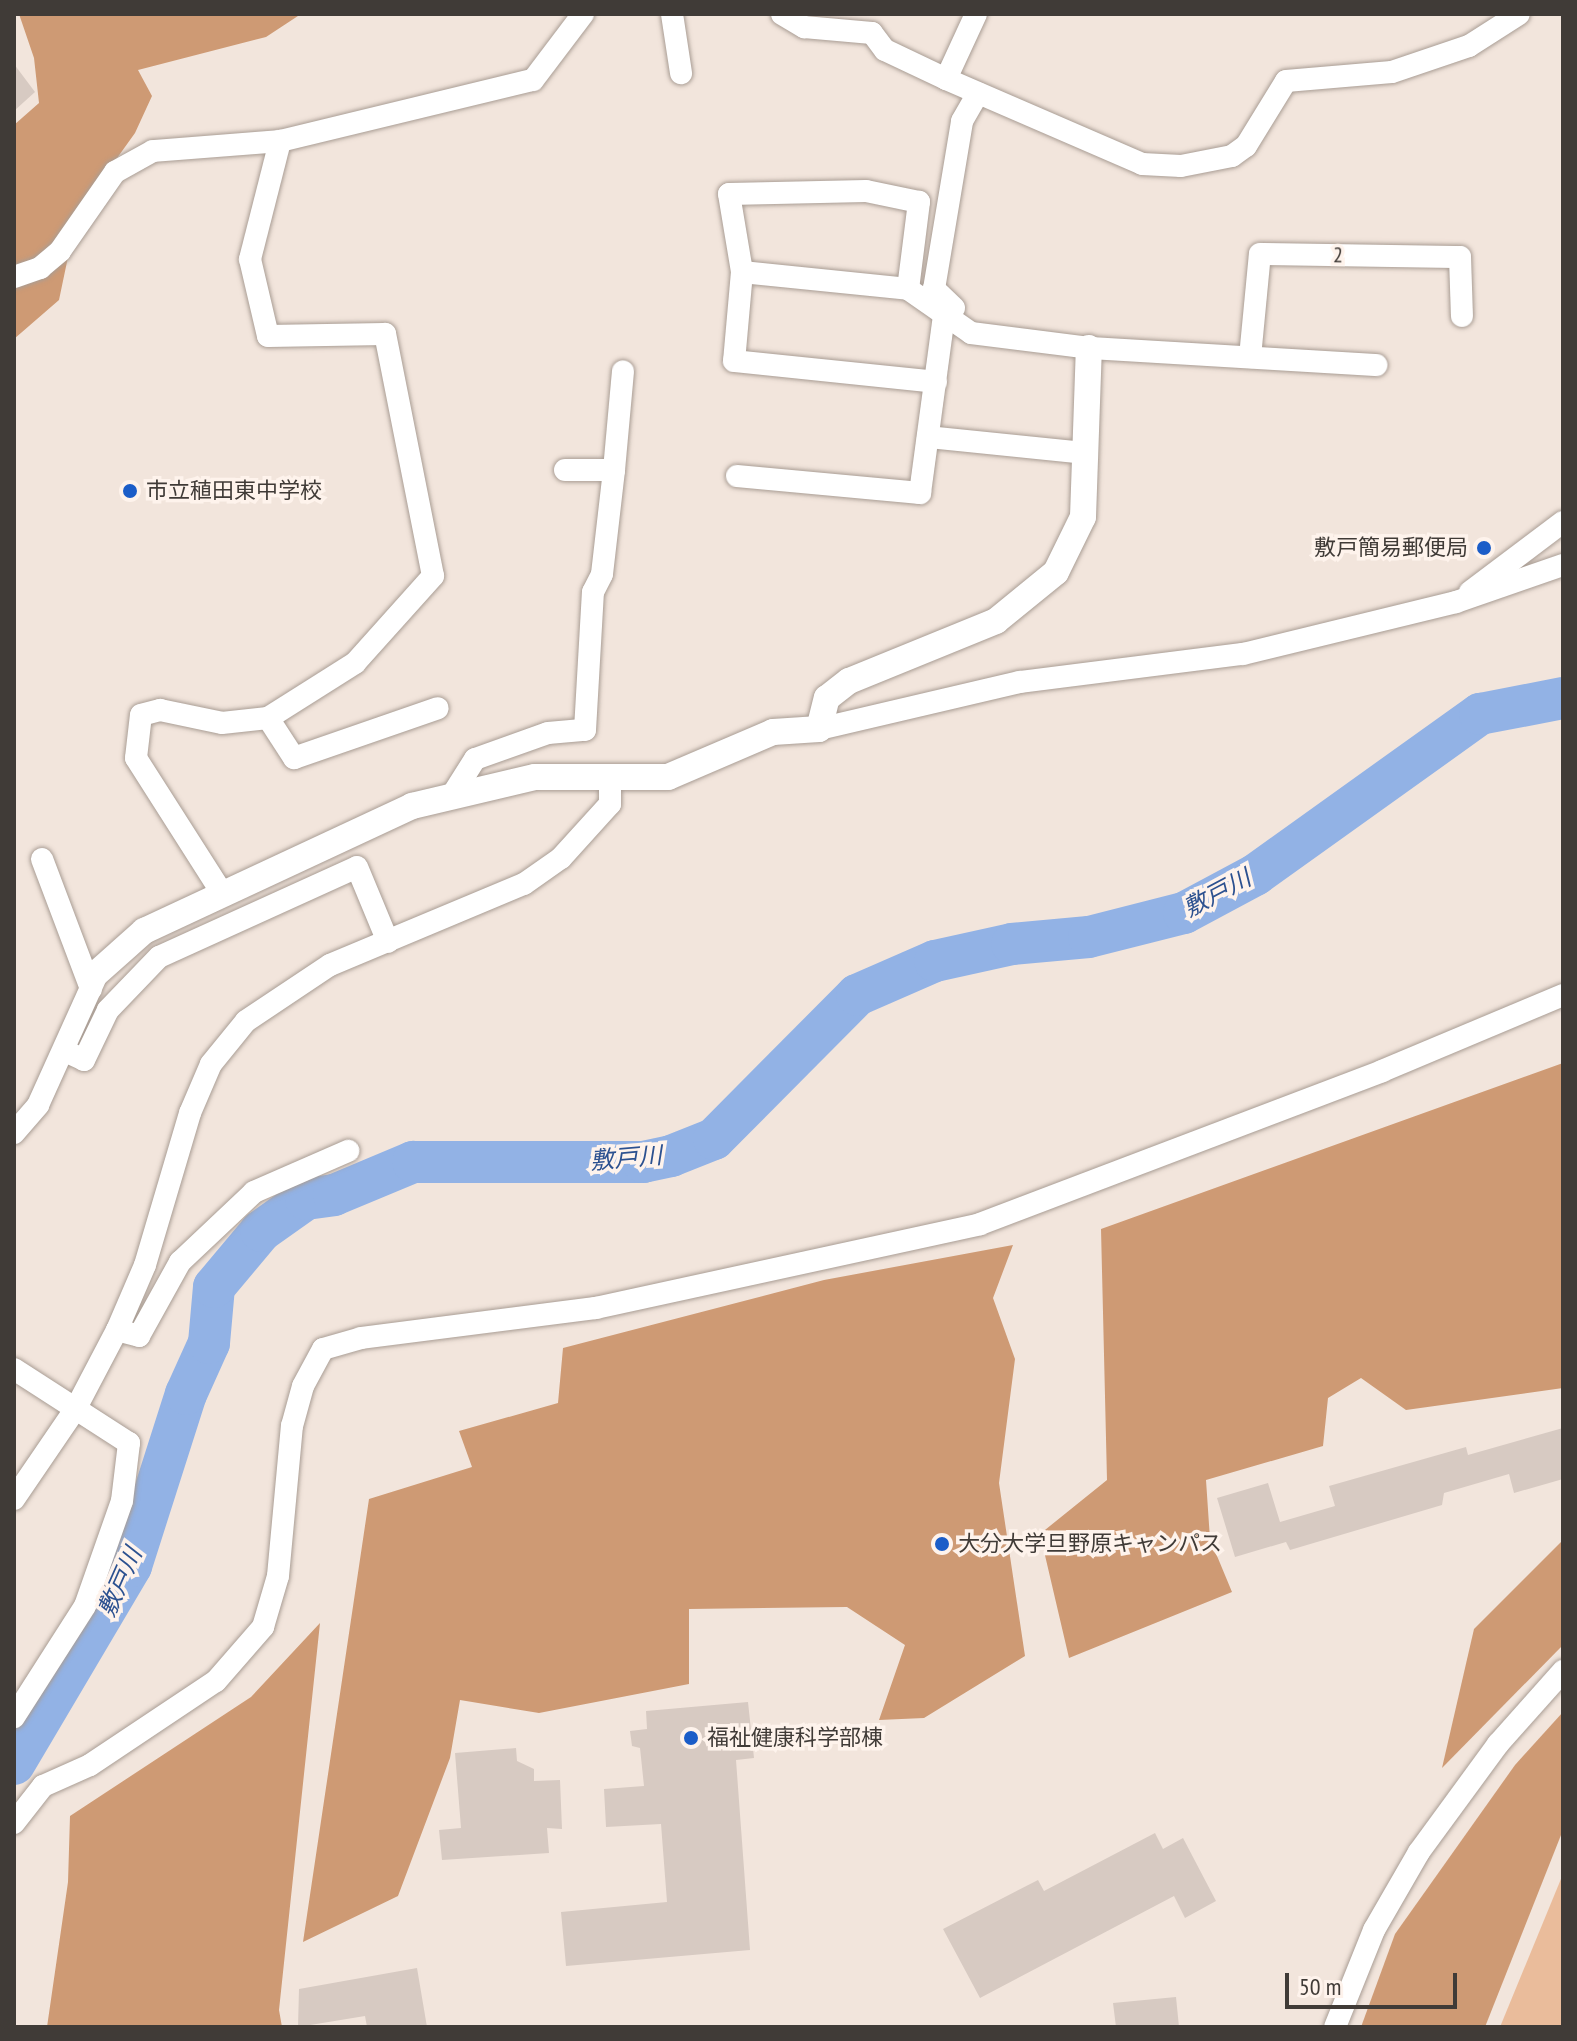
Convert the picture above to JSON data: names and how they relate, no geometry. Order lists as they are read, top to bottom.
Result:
{
  "streets": {
    "street": ["2"]
  },
  "water": ["敷戸川"],
  "places": [
    "市立稙田東中学校",
    "敷戸簡易郵便局",
    "大分大学旦野原キャンパス",
    "福祉健康科学部棟"
  ],
  "scale_bar": "50 m"
}
